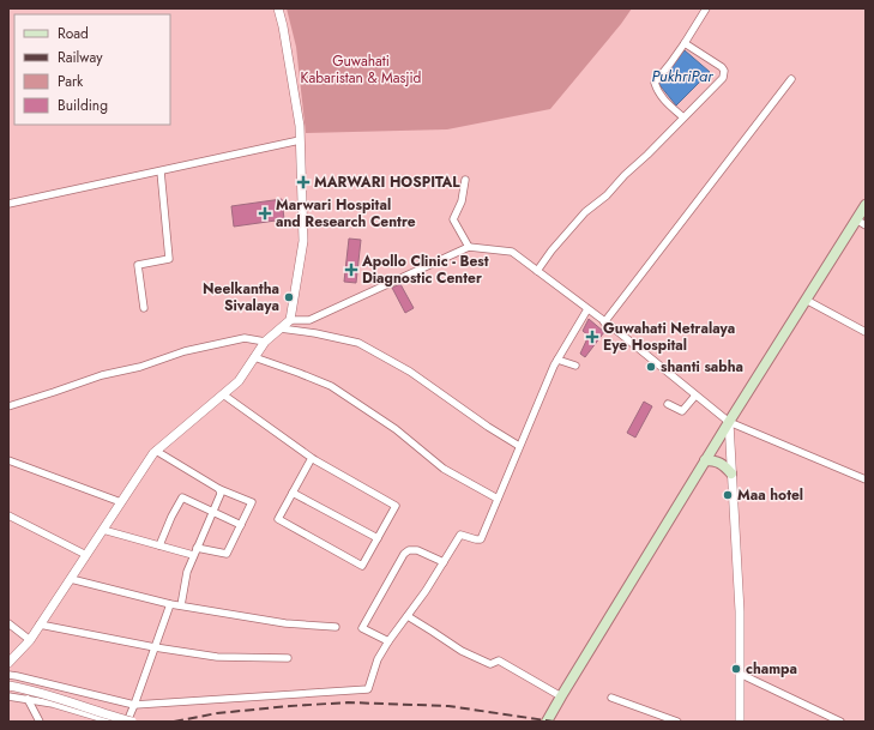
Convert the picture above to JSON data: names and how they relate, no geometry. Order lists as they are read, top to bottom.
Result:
{
  "water": ["PukhriPar"],
  "parks": ["Guwahati Kabaristan & Masjid"],
  "places": {
    "health": [
      "MARWARI HOSPITAL",
      "Marwari Hospital and Research Centre",
      "Apollo Clinic - Best Diagnostic Center",
      "Guwahati Netralaya Eye Hospital"
    ],
    "other": [
      "Neelkantha Sivalaya",
      "shanti sabha",
      "Maa hotel",
      "champa"
    ]
  },
  "legend": [
    "Road",
    "Railway",
    "Park",
    "Building"
  ]
}
